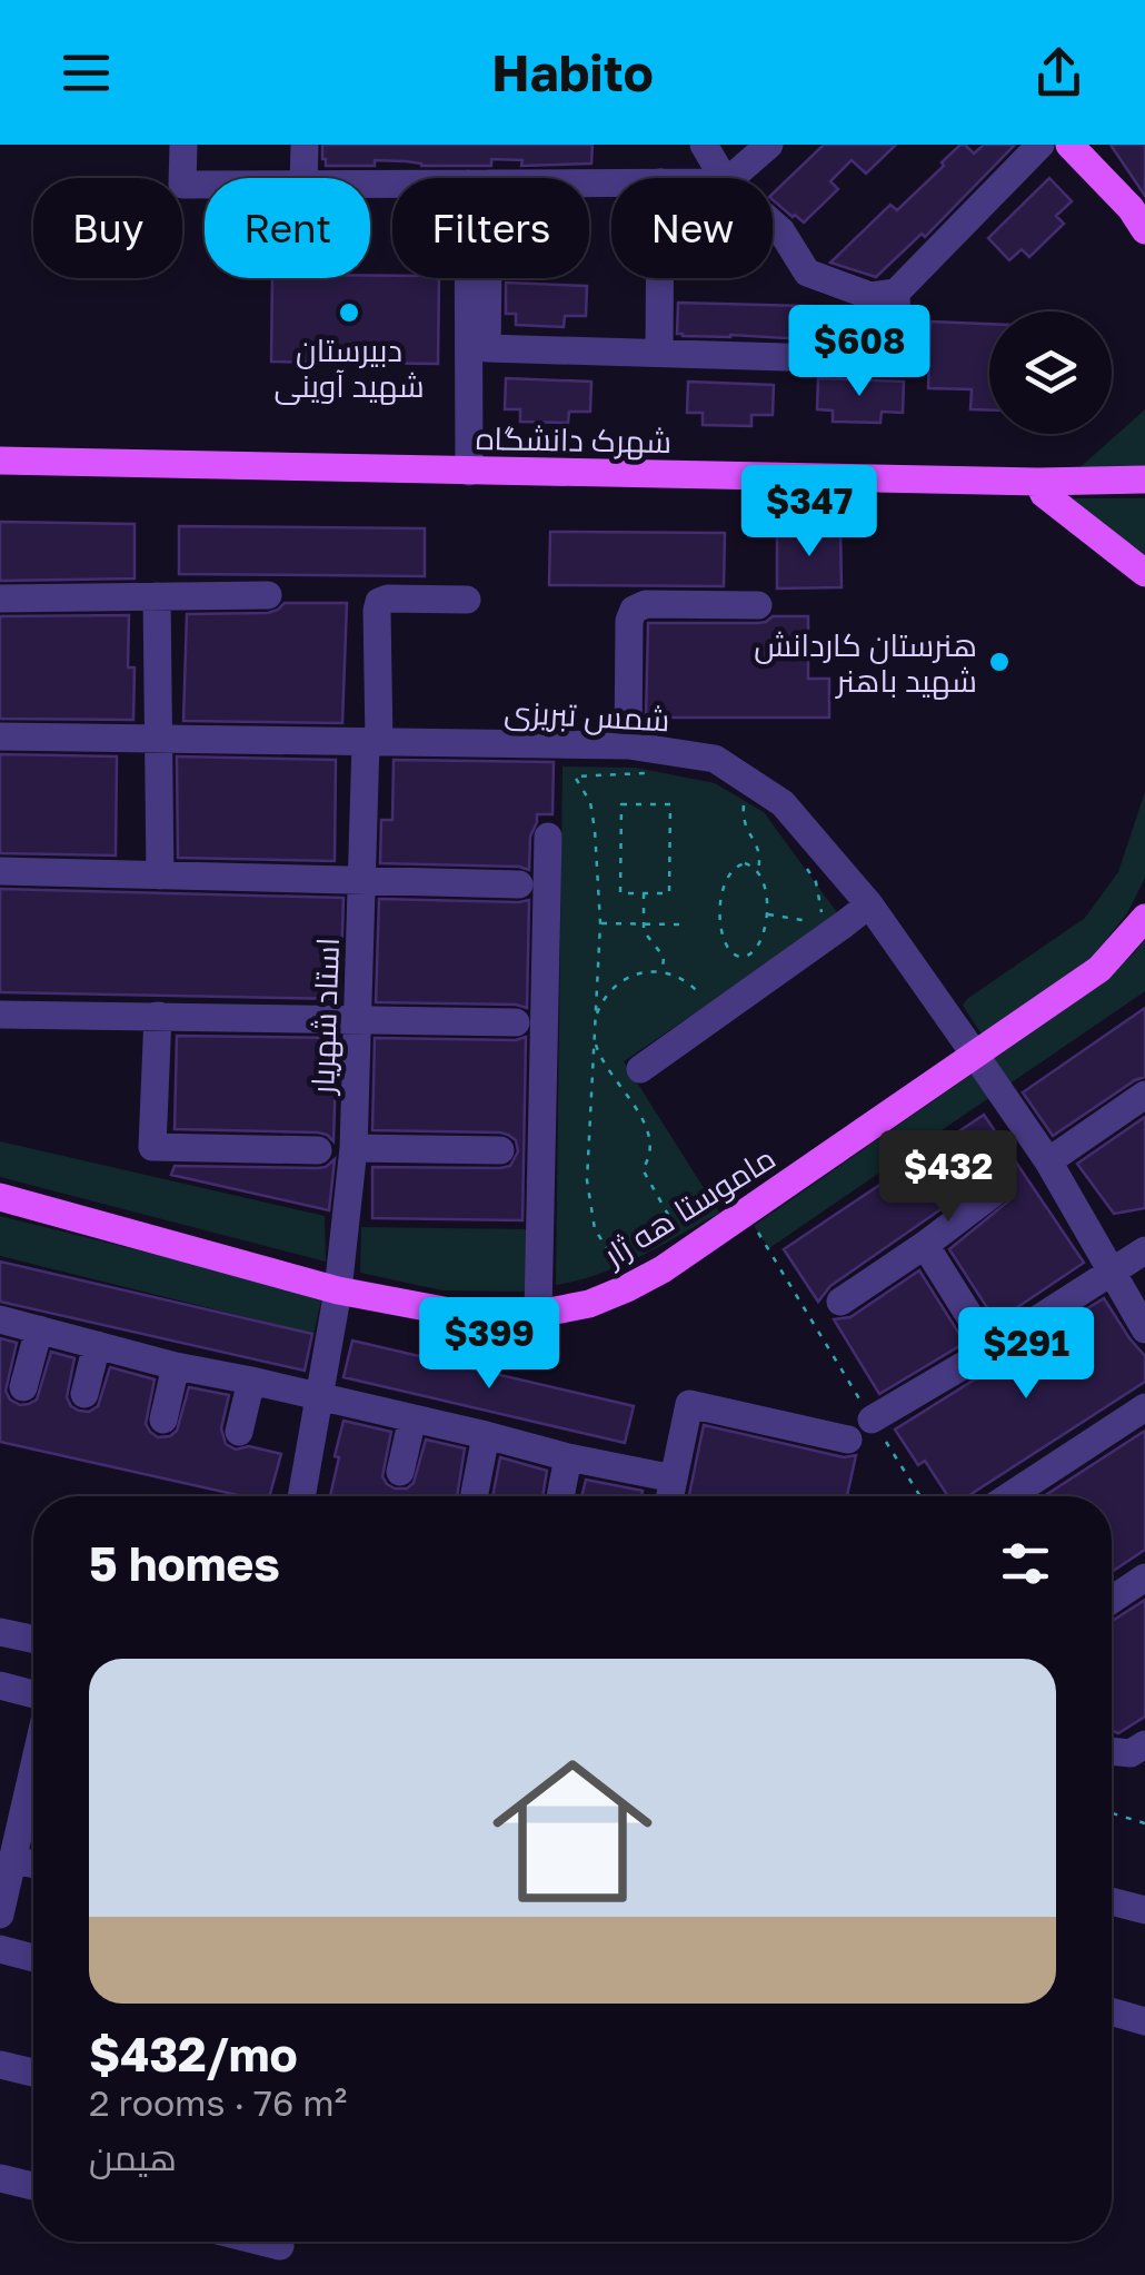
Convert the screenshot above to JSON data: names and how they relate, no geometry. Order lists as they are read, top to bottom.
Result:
{
  "streets": {
    "main road": ["شهرک دانشگاه", "ماموستا هه ژار"],
    "street": ["شمس تبریزی", "استاد شهریار"]
  },
  "crossings": [
    ["شمس تبریزی", "استاد شهریار"],
    ["شمس تبریزی", "ماموستا هه ژار"],
    ["استاد شهریار", "ماموستا هه ژار"]
  ],
  "places": ["دبیرستان شهید آوینی", "هنرستان کاردانش شهید باهنر"],
  "page": {
    "header": "Habito",
    "chip": [
      "Buy",
      "Rent",
      "Filters",
      "New"
    ],
    "price": [
      "$608",
      "$347",
      "$432",
      "$399",
      "$291"
    ],
    "heading": "5 homes",
    "list": [
      {
        "name": "$432/mo",
        "note": "2 rooms · 76 m² · هیمن"
      }
    ]
  }
}
